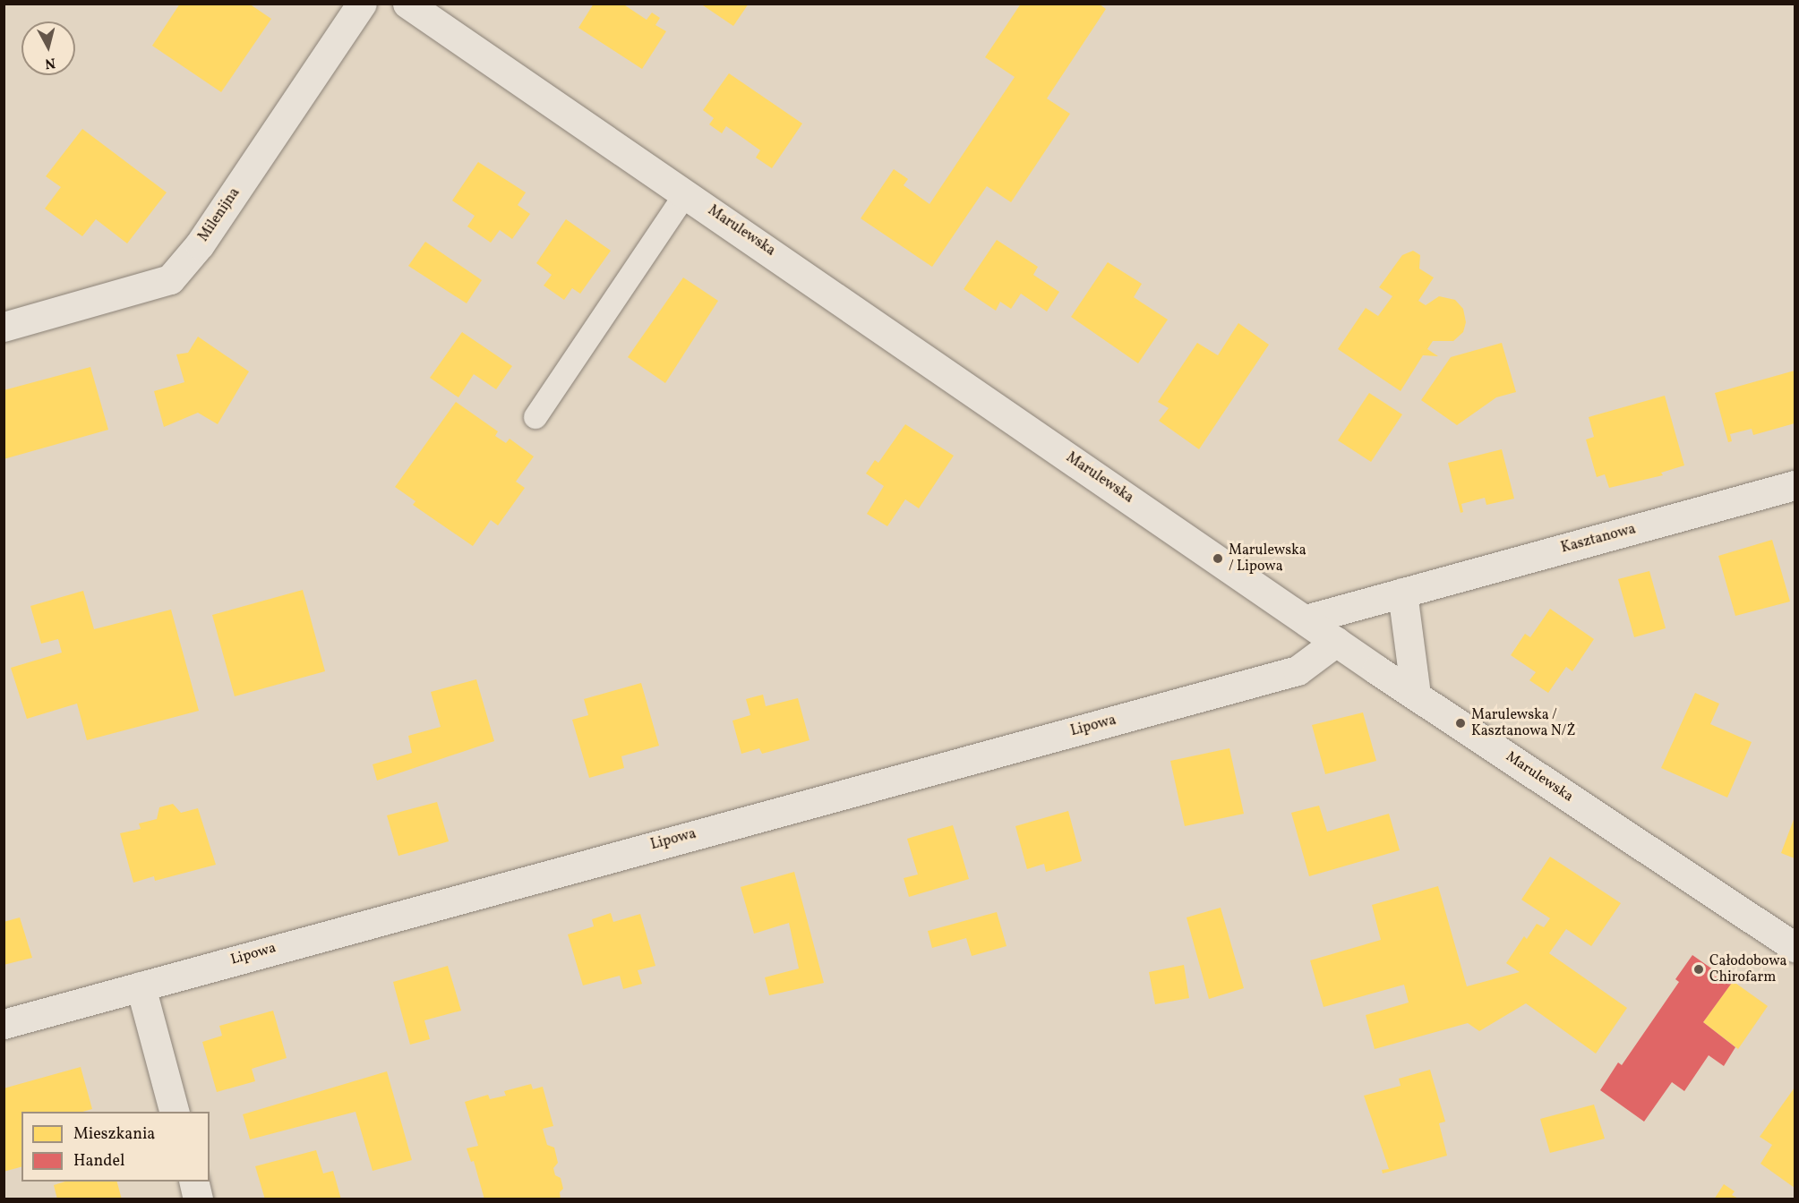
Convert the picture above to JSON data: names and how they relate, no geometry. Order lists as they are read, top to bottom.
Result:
{
  "streets": {
    "street": [
      "Milenijna",
      "Marulewska",
      "Kasztanowa",
      "Lipowa"
    ]
  },
  "crossings": [
    ["Marulewska", "Kasztanowa"],
    ["Marulewska", "Lipowa"]
  ],
  "places": ["Marulewska / Lipowa", "Marulewska / Kasztanowa N/Ż", "Całodobowa Chirofarm"],
  "legend": ["Mieszkania", "Handel"],
  "north": "bottom"
}
